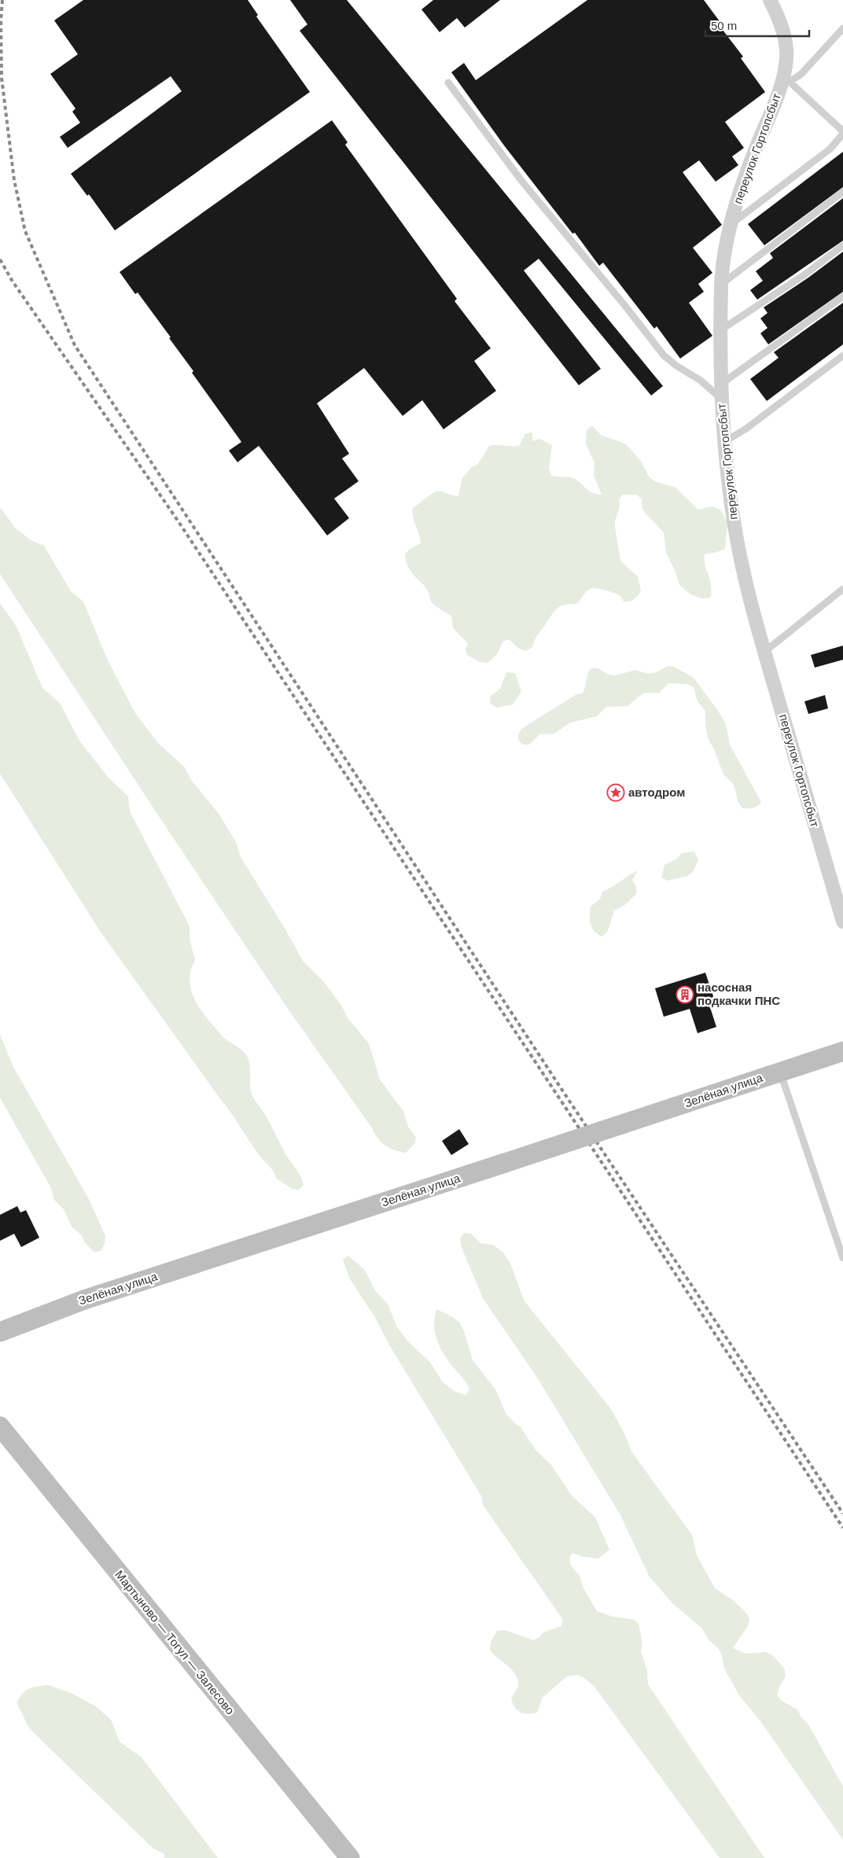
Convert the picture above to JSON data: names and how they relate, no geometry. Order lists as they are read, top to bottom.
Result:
{
  "streets": {
    "street": ["переулок Гортопсбыт", "Зелёная улица", "Мартыново — Тогул — Залесово"]
  },
  "places": {
    "place": ["автодром"],
    "building": ["насосная подкачки ПНС"]
  },
  "scale_bar": "50 m"
}
